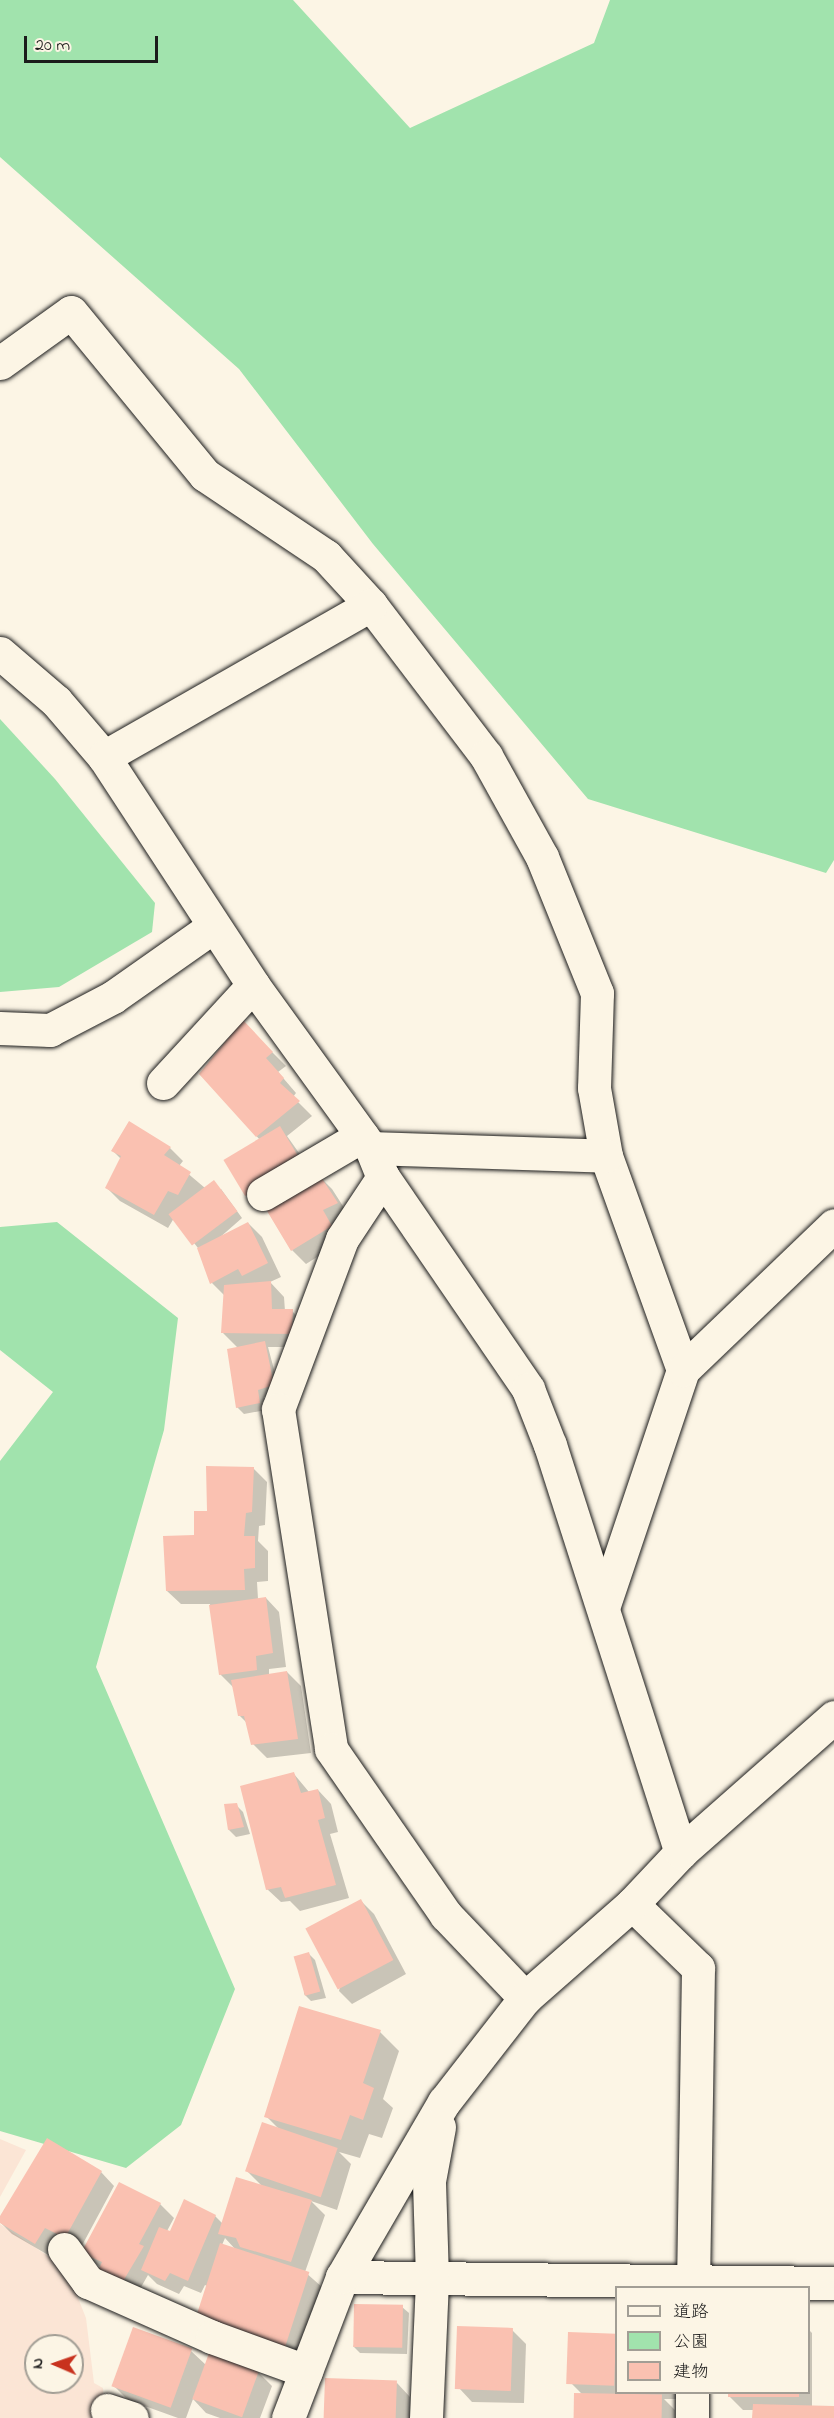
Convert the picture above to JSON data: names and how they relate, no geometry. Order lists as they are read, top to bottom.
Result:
{
  "legend": ["道路", "公園", "建物"],
  "scale_bar": "20 m",
  "north": "left"
}
